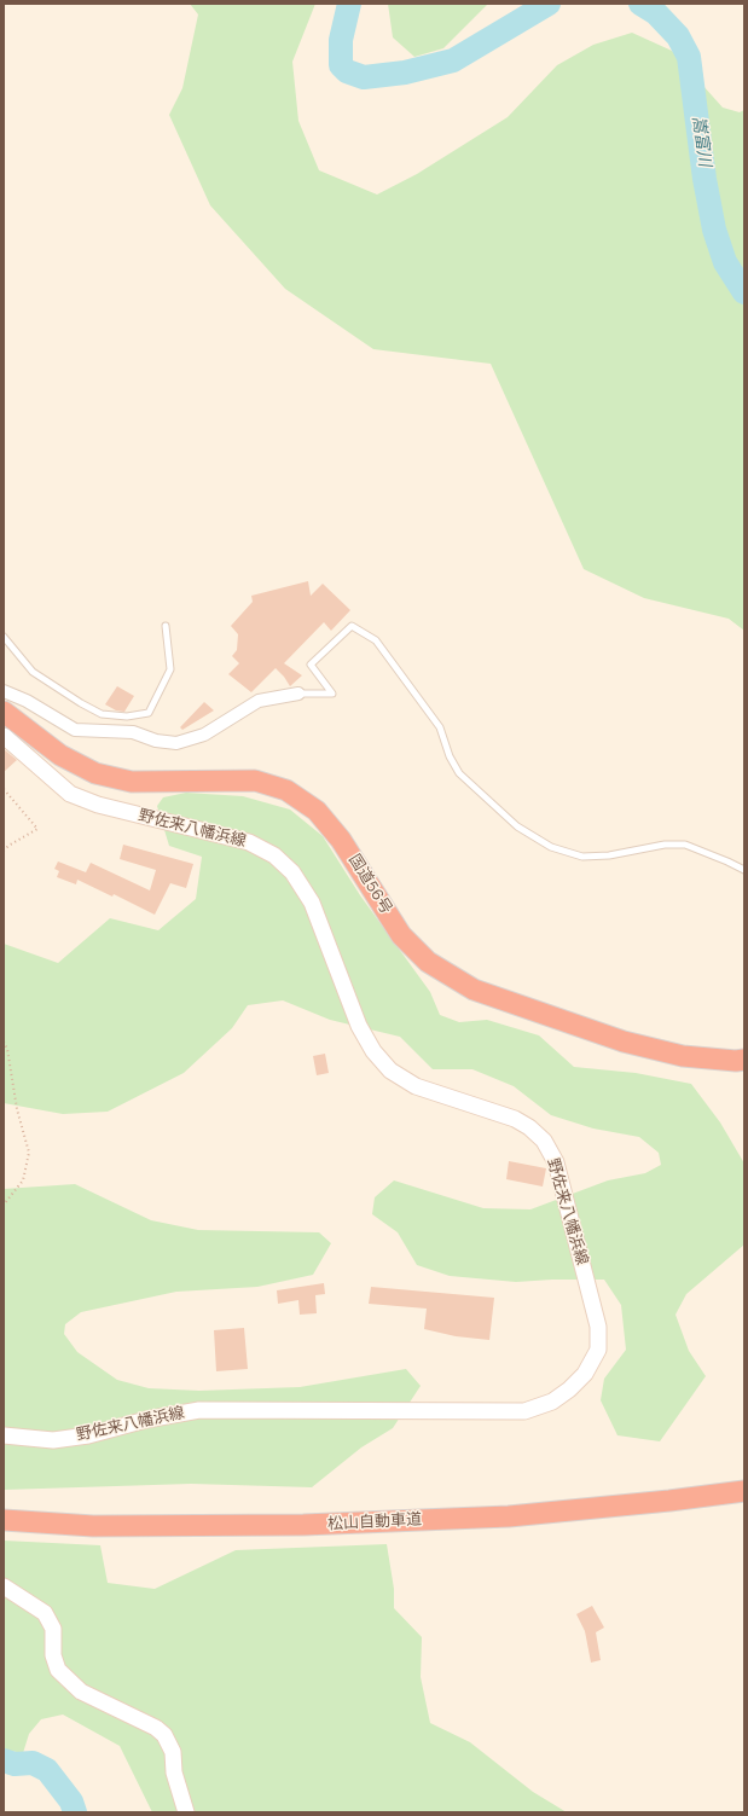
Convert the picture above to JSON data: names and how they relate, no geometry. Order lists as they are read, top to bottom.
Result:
{
  "streets": {
    "highway": ["国道56号", "松山自動車道"],
    "main road": ["野佐来八幡浜線"]
  },
  "water": ["嵩富川"]
}
